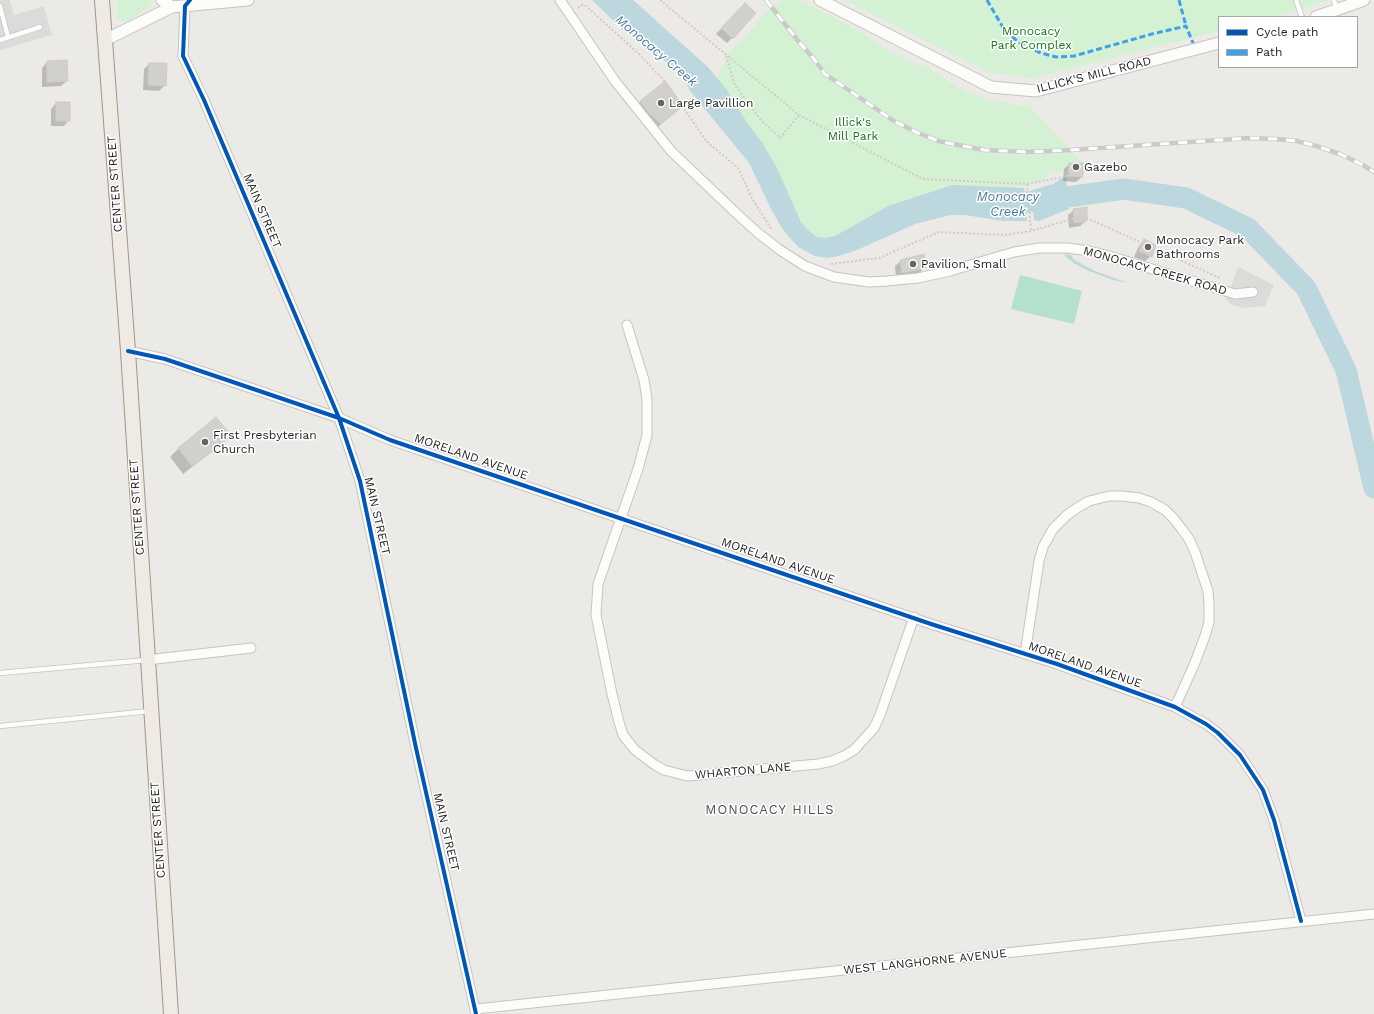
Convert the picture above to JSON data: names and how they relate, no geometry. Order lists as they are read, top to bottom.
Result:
{
  "streets": {
    "main road": ["CENTER STREET"],
    "street": [
      "ILLICK'S MILL ROAD",
      "MAIN STREET",
      "MONOCACY CREEK ROAD",
      "MORELAND AVENUE",
      "WHARTON LANE",
      "WEST LANGHORNE AVENUE"
    ]
  },
  "crossings": [
    ["CENTER STREET", "MORELAND AVENUE"],
    ["MAIN STREET", "MORELAND AVENUE"],
    ["MAIN STREET", "WEST LANGHORNE AVENUE"],
    ["MORELAND AVENUE", "WHARTON LANE"],
    ["MORELAND AVENUE", "WEST LANGHORNE AVENUE"]
  ],
  "districts": ["MONOCACY HILLS"],
  "water": ["Monocacy Creek"],
  "parks": ["Monocacy Park Complex", "Illick's Mill Park"],
  "places": [
    "Large Pavillion",
    "Gazebo",
    "Monocacy Park Bathrooms",
    "Pavilion, Small",
    "First Presbyterian Church"
  ],
  "legend": ["Cycle path", "Path"]
}
